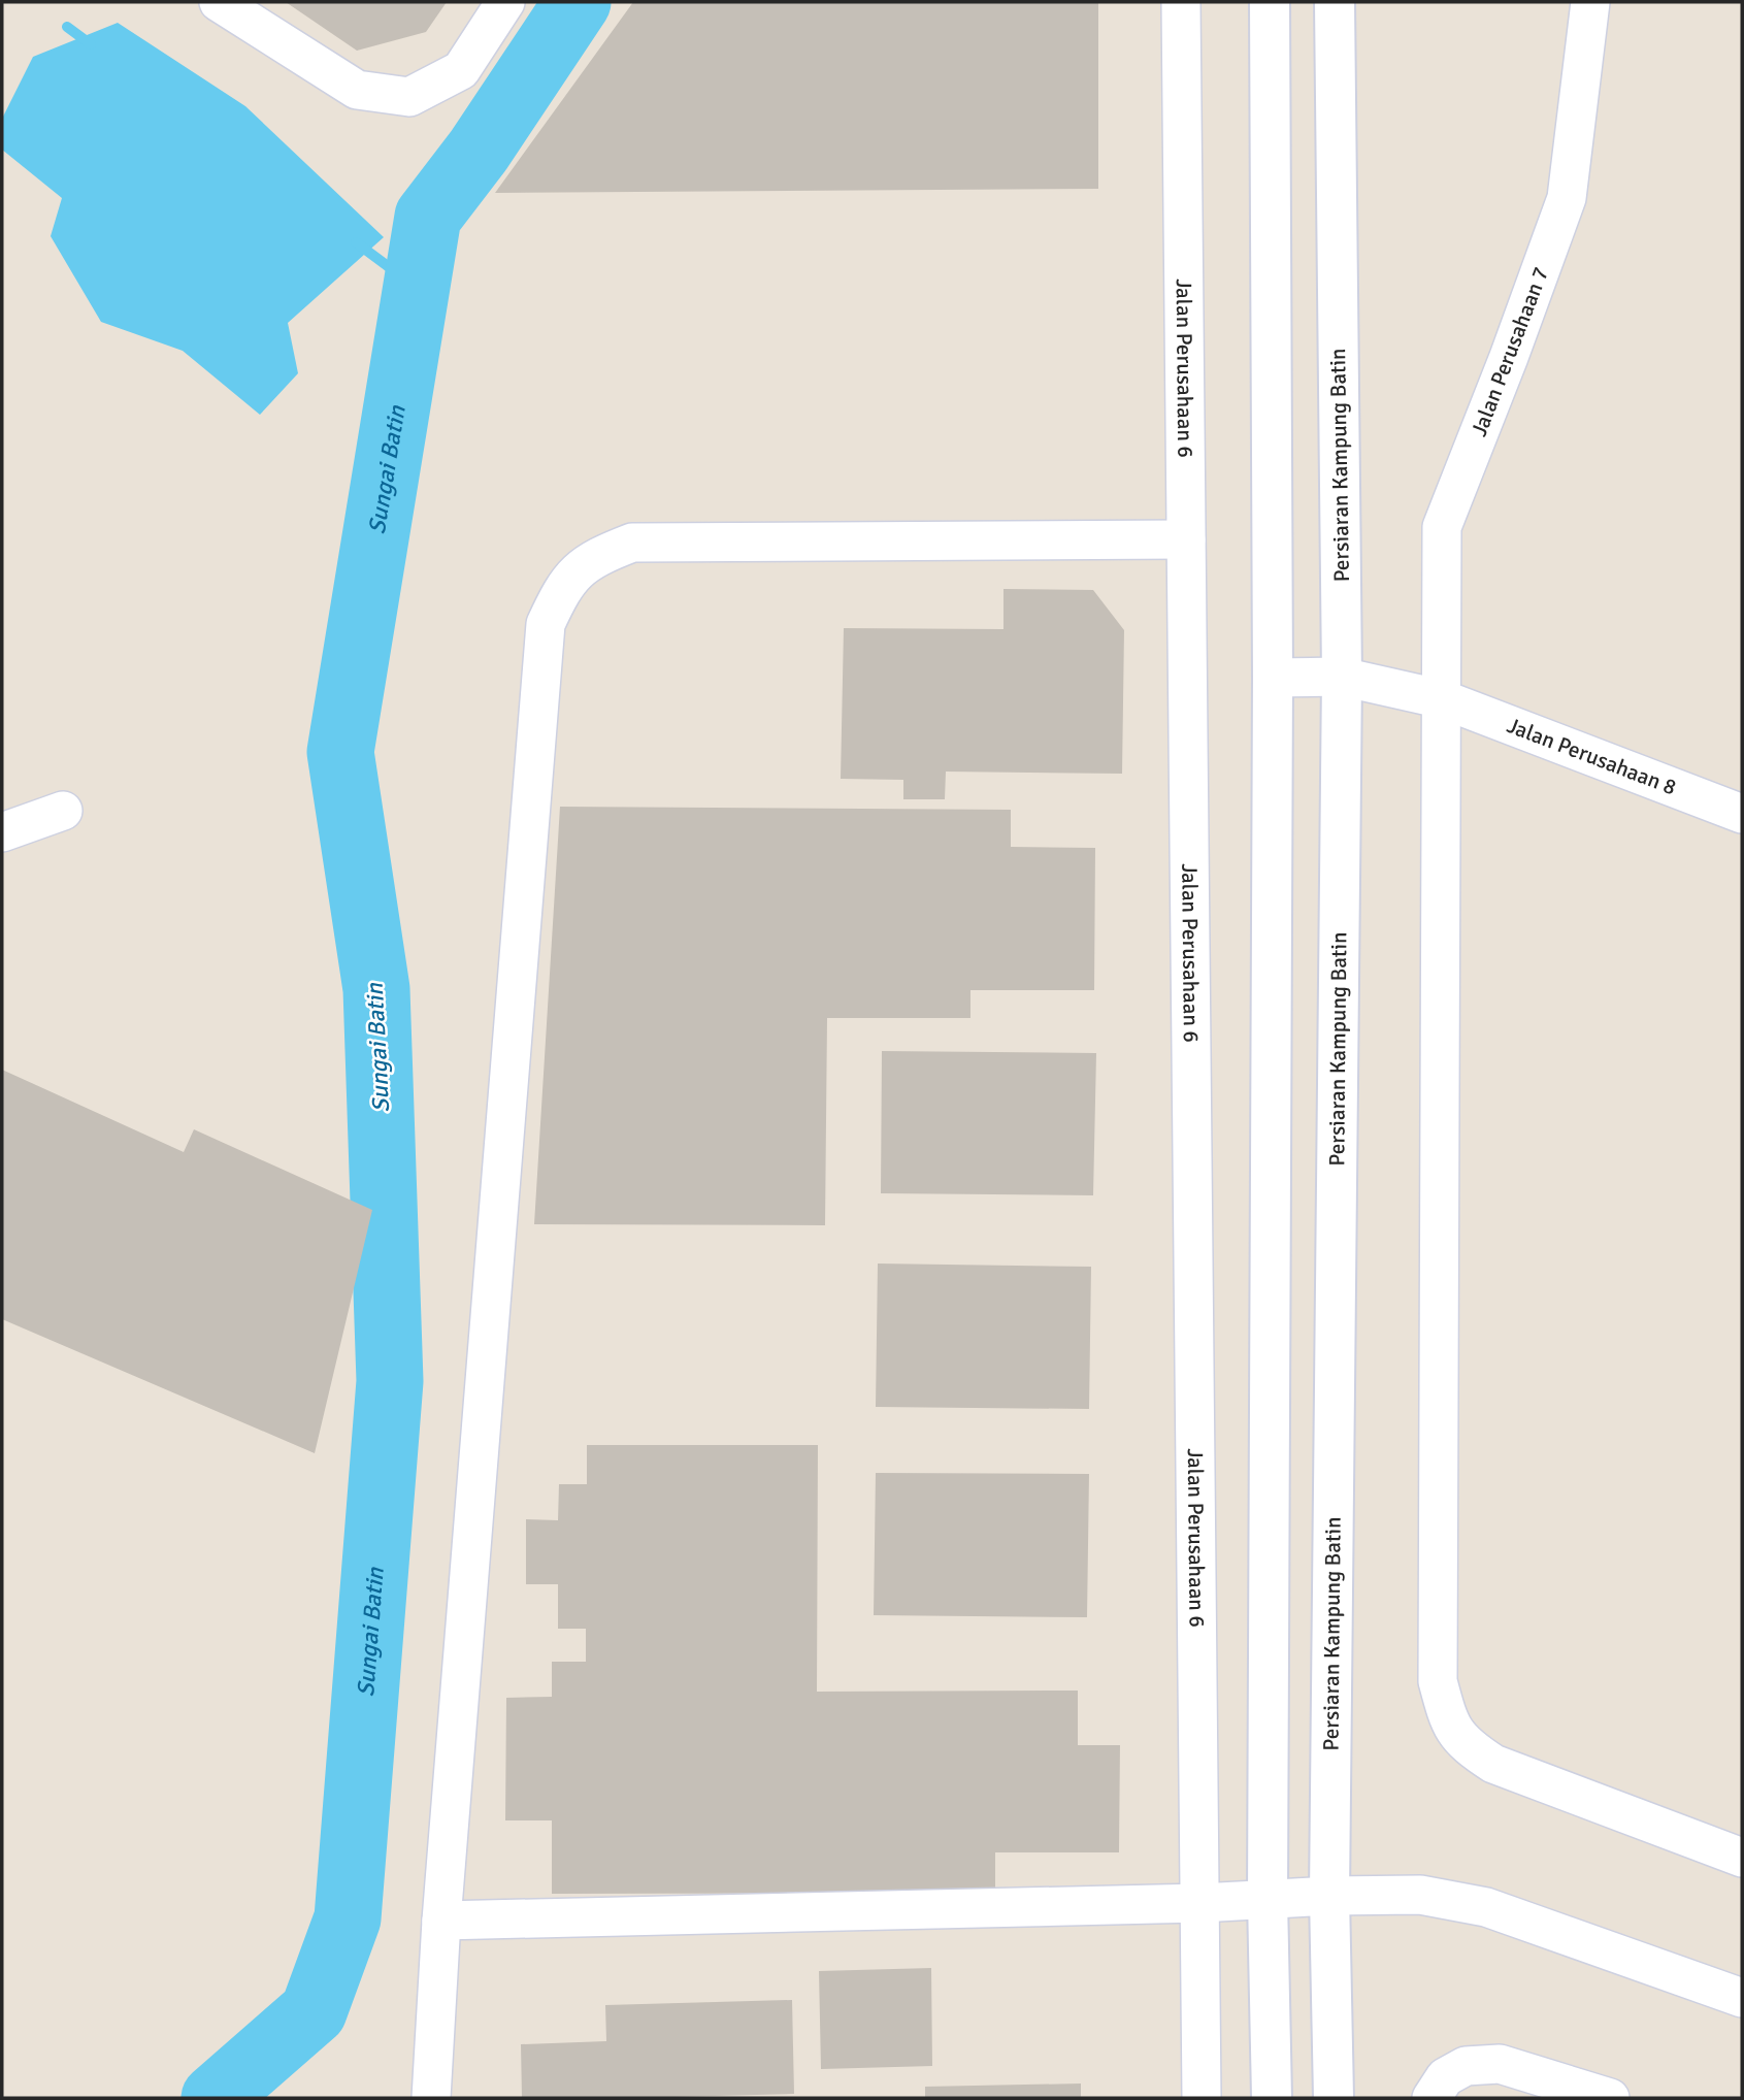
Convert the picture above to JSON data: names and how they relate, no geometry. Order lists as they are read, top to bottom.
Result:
{
  "streets": {
    "street": [
      "Jalan Perusahaan 7",
      "Jalan Perusahaan 6",
      "Persiaran Kampung Batin",
      "Jalan Perusahaan 8"
    ]
  },
  "crossings": [
    ["Jalan Perusahaan 7", "Jalan Perusahaan 8"],
    ["Persiaran Kampung Batin", "Jalan Perusahaan 8"]
  ],
  "water": ["Sungai Batin"]
}
